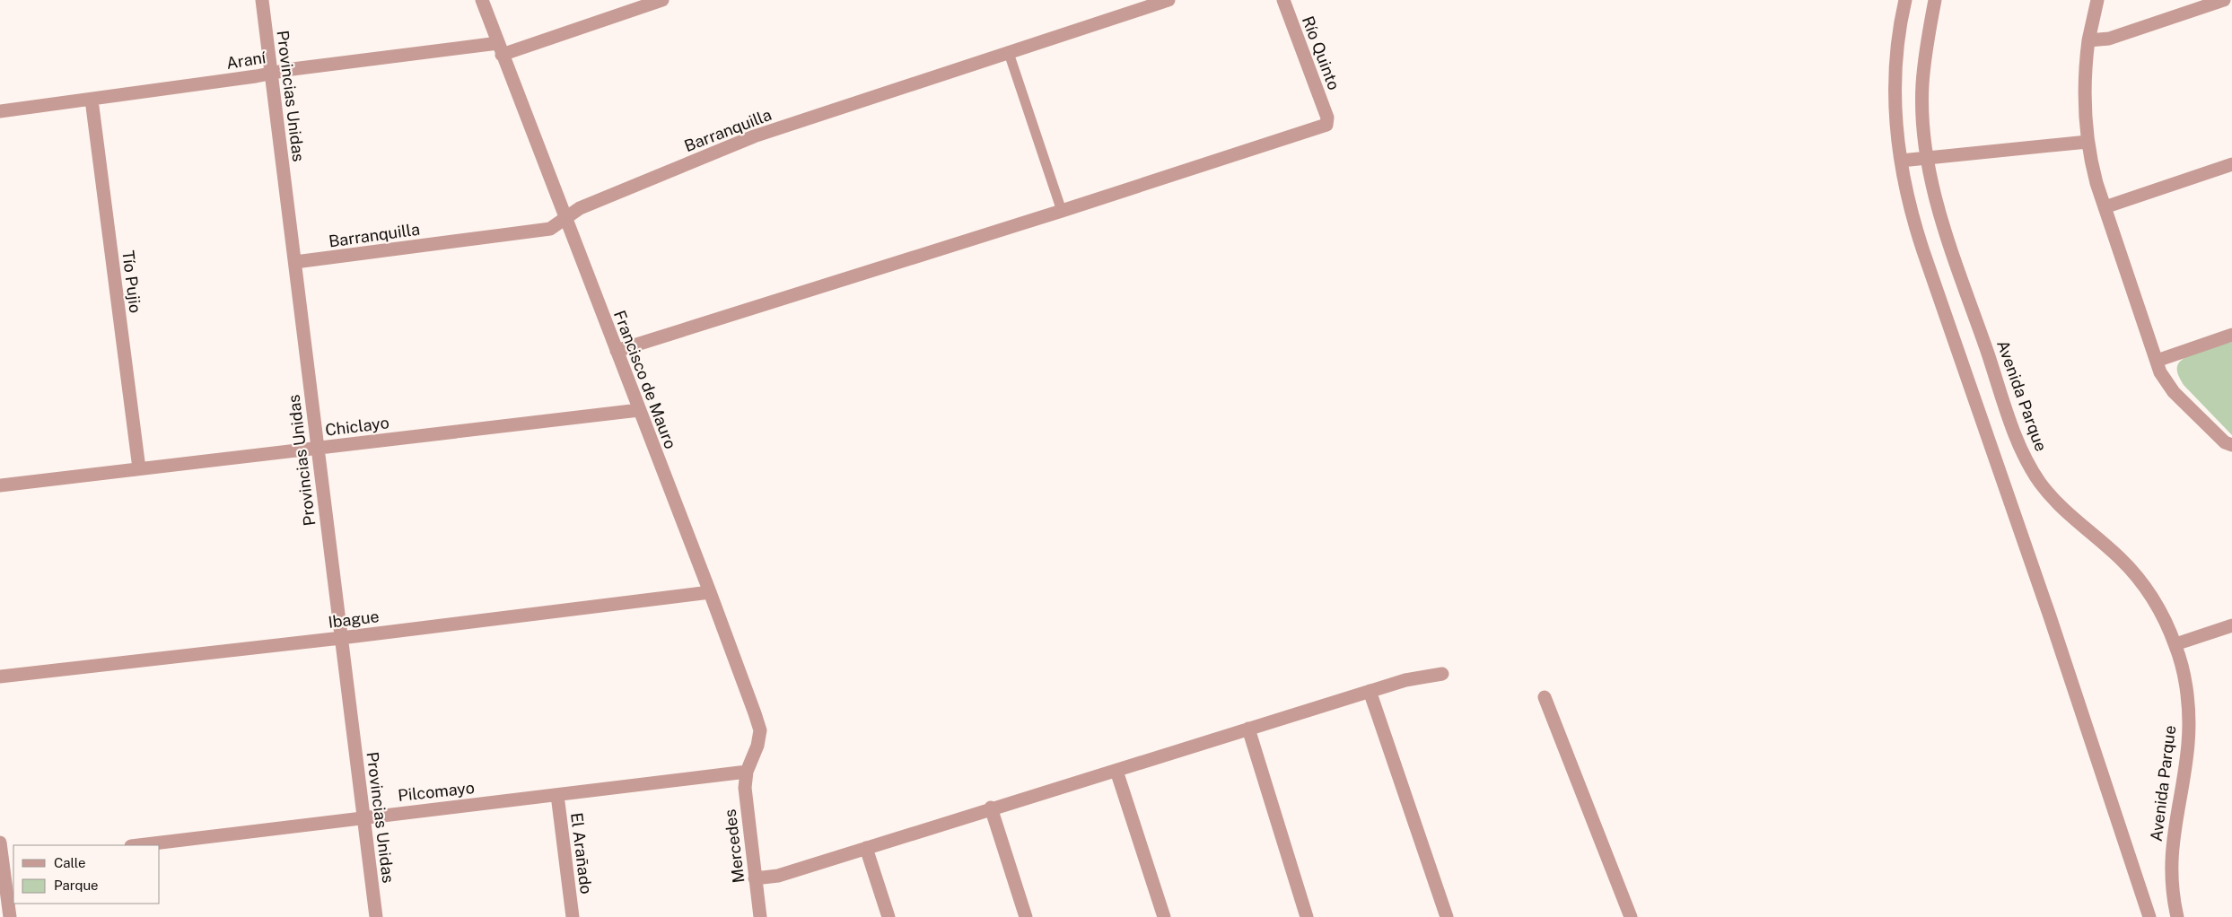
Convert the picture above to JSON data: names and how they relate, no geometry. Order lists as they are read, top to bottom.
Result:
{
  "streets": {
    "street": [
      "Río Quinto",
      "Araní",
      "Provincias Unidas",
      "Barranquilla",
      "Tío Pujio",
      "Francisco de Mauro",
      "Avenida Parque",
      "Chiclayo",
      "Ibague",
      "Pilcomayo",
      "Mercedes",
      "El Arañado"
    ]
  },
  "crossings": [
    ["Araní", "Provincias Unidas"],
    ["Araní", "Tío Pujio"],
    ["Araní", "Francisco de Mauro"],
    ["Provincias Unidas", "Barranquilla"],
    ["Provincias Unidas", "Chiclayo"],
    ["Provincias Unidas", "Ibague"],
    ["Provincias Unidas", "Pilcomayo"],
    ["Barranquilla", "Francisco de Mauro"],
    ["Tío Pujio", "Chiclayo"],
    ["Francisco de Mauro", "Chiclayo"],
    ["Francisco de Mauro", "Ibague"],
    ["Francisco de Mauro", "Pilcomayo"],
    ["Francisco de Mauro", "Mercedes"],
    ["Pilcomayo", "Mercedes"],
    ["Pilcomayo", "El Arañado"]
  ],
  "legend": ["Calle", "Parque"]
}
